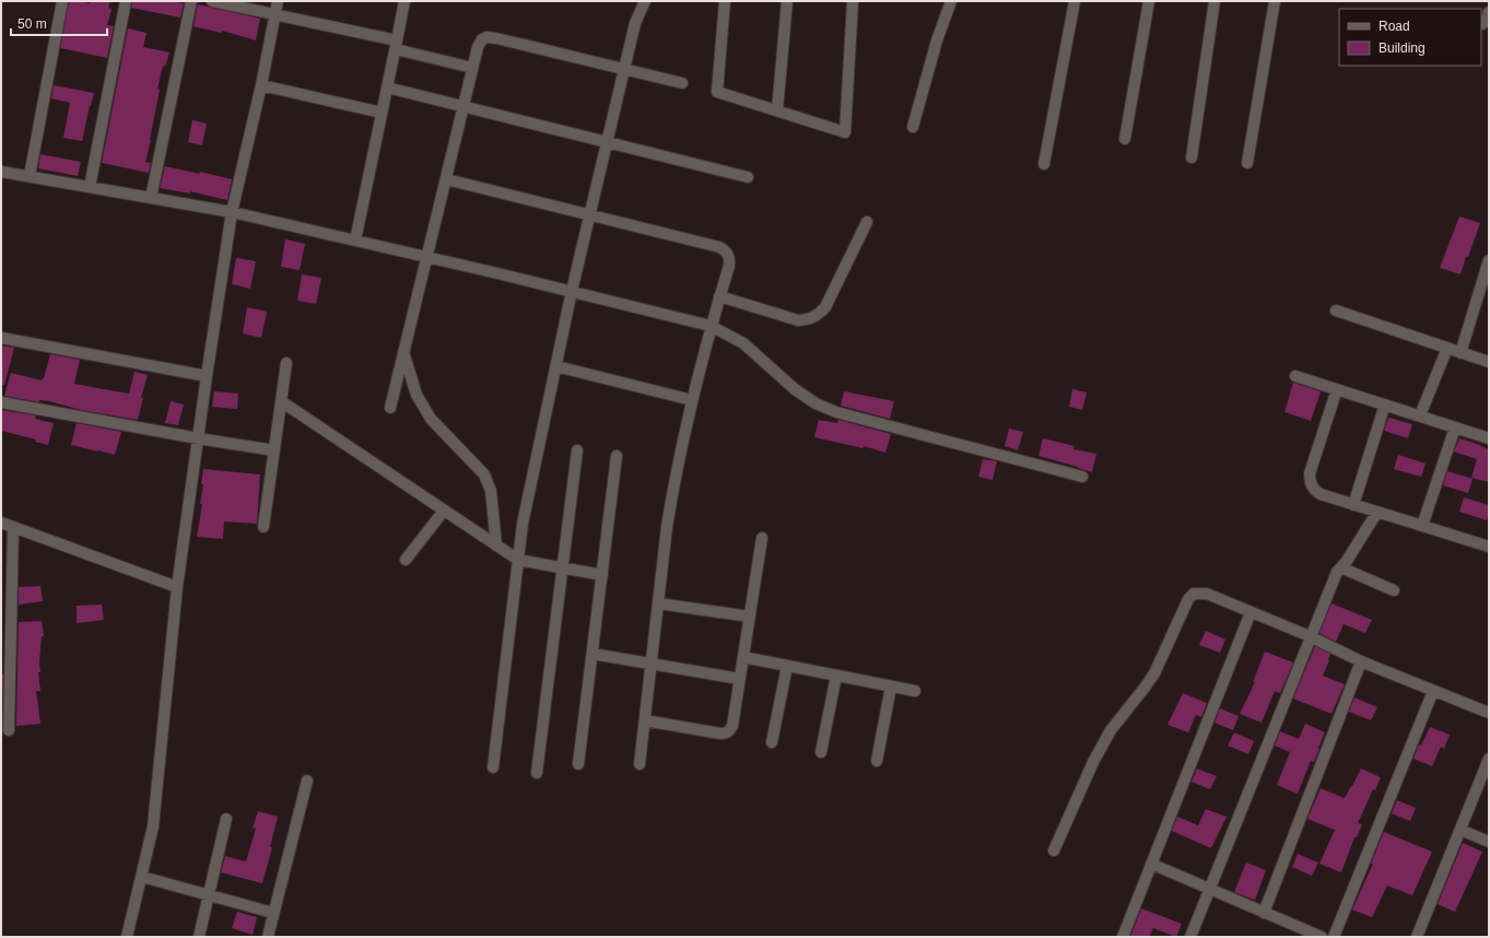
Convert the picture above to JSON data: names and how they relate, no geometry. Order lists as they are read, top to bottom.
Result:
{
  "legend": ["Road", "Building"],
  "scale_bar": "50 m"
}
